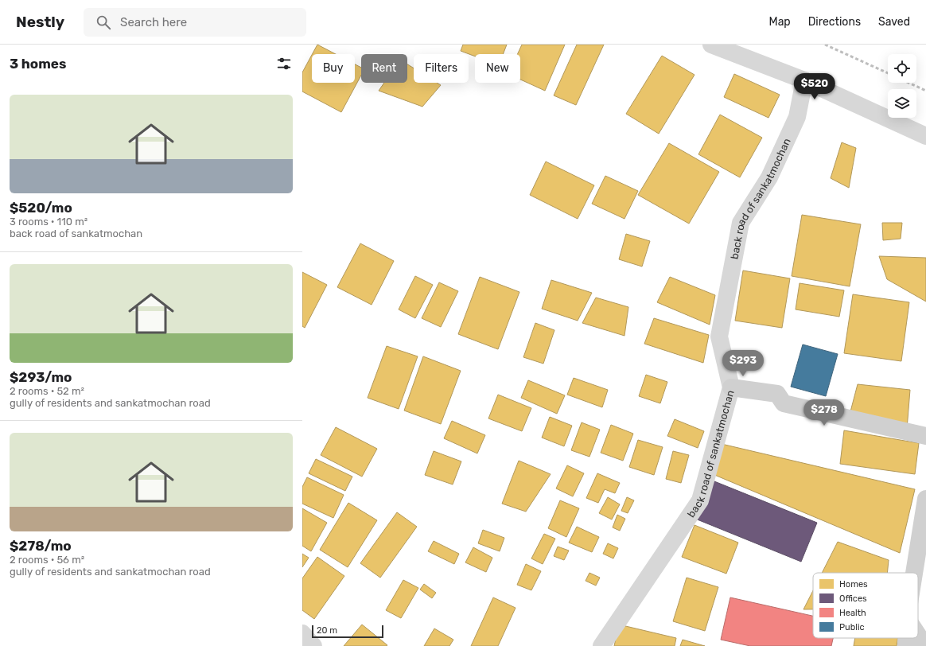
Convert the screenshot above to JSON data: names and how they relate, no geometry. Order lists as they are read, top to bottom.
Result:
{
  "streets": {
    "street": ["back road of sankatmochan"]
  },
  "legend": [
    "Homes",
    "Offices",
    "Health",
    "Public"
  ],
  "scale_bar": "20 m",
  "page": {
    "header": "Nestly",
    "search": "Search here",
    "nav": ["Map", "Directions", "Saved"],
    "heading": "3 homes",
    "chip": [
      "Buy",
      "Rent",
      "Filters",
      "New"
    ],
    "price": ["$520", "$293", "$278"],
    "list": [
      {
        "name": "$520/mo",
        "note": "3 rooms · 110 m² · back road of sankatmochan"
      },
      {
        "name": "$293/mo",
        "note": "2 rooms · 52 m² · gully of residents and sankatmochan road"
      },
      {
        "name": "$278/mo",
        "note": "2 rooms · 56 m² · gully of residents and sankatmochan road"
      }
    ],
    "scale": "20 m"
  }
}
